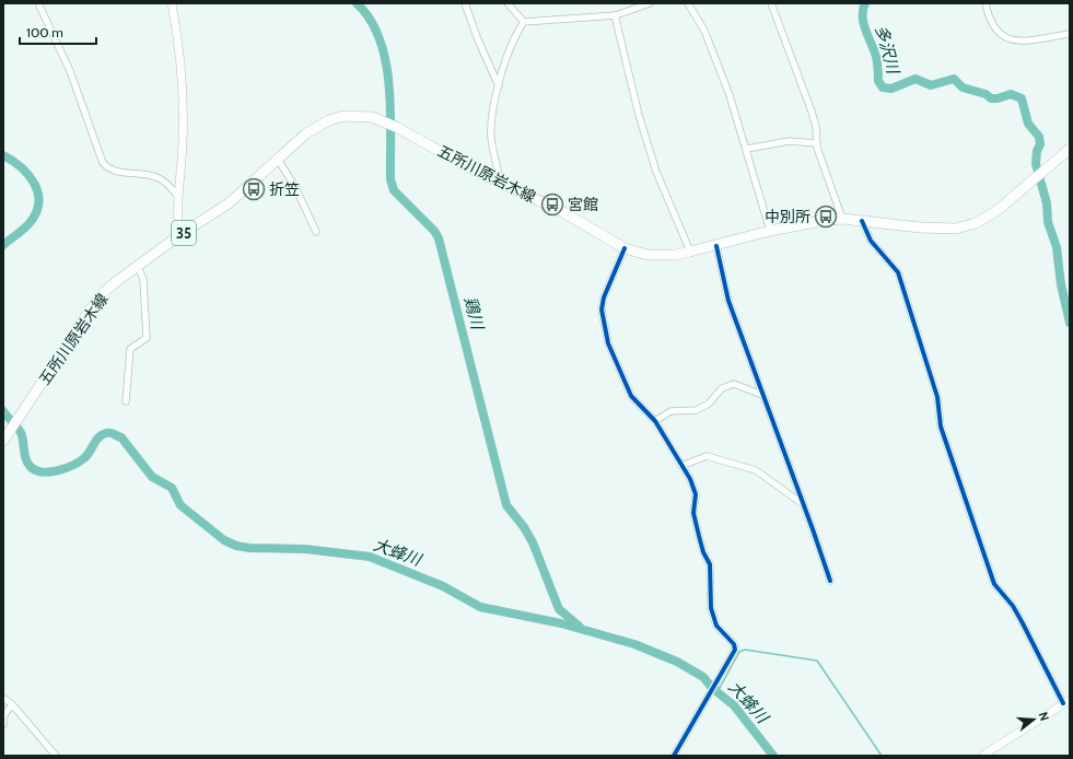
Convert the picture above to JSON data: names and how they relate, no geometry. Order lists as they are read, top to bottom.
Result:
{
  "streets": {
    "main road": ["五所川原岩木線", "35"]
  },
  "water": ["多沢川", "鶏川", "大蜂川"],
  "places": {
    "bus stop": ["折笠", "宮館", "中別所"]
  },
  "scale_bar": "100 m",
  "north": "right"
}
